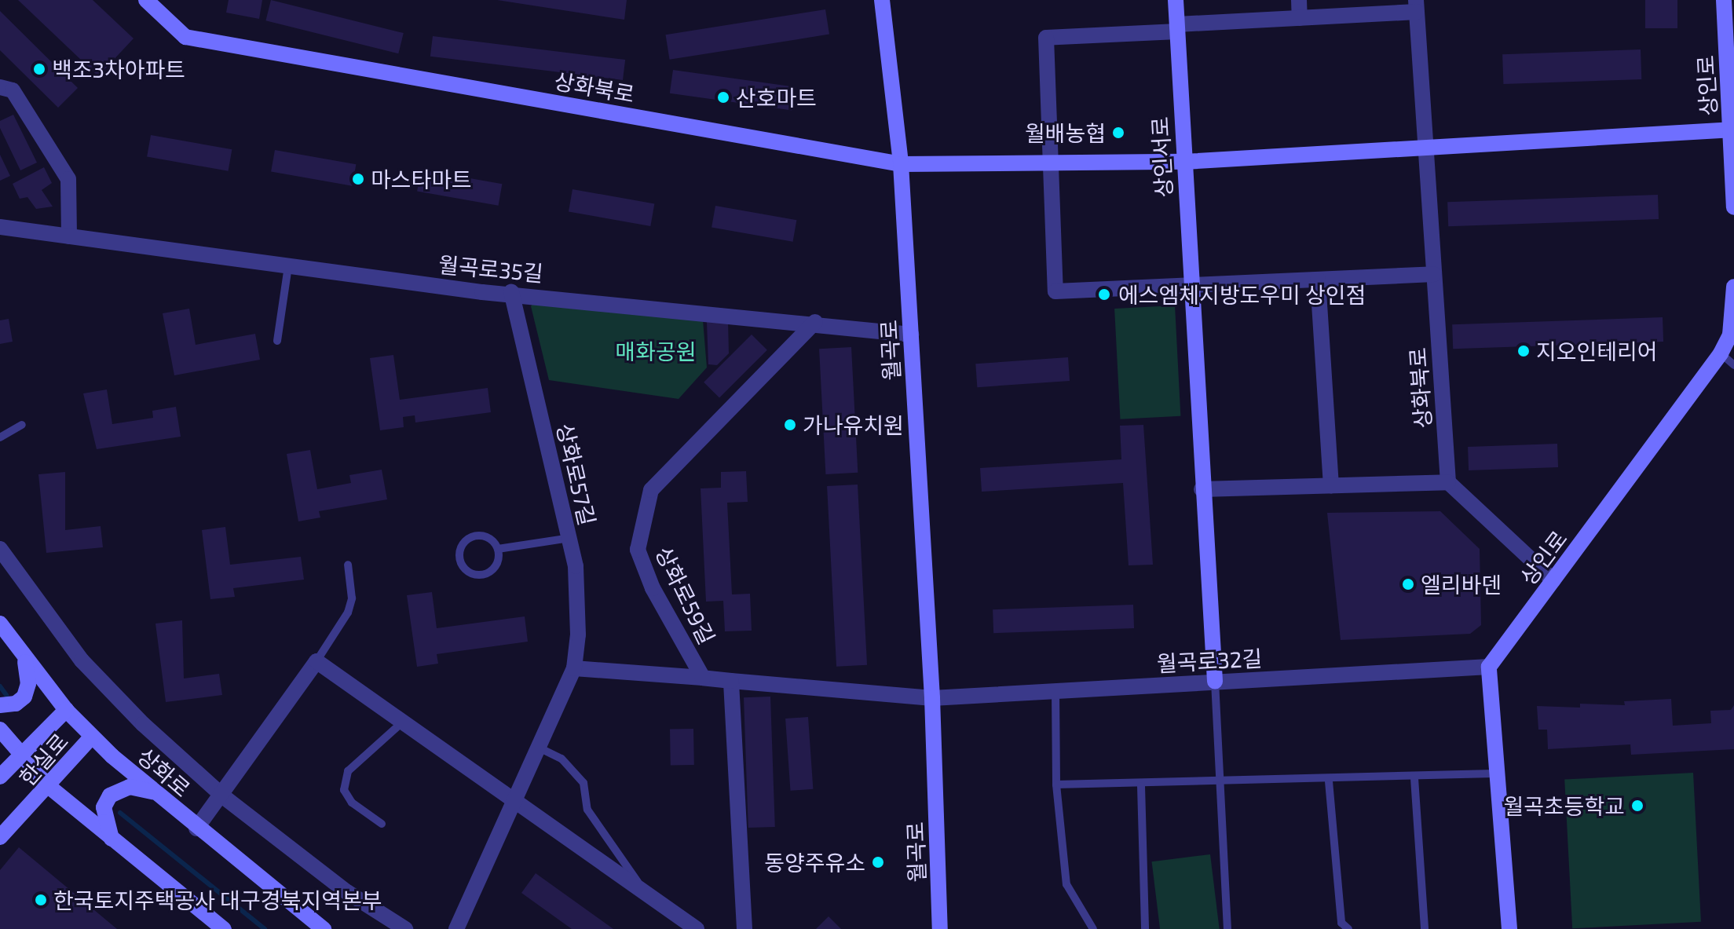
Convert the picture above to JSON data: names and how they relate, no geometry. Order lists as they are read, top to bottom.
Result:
{
  "streets": {
    "main road": [
      "상인로",
      "상화북로",
      "상인서로",
      "월곡로",
      "한실로",
      "상화로"
    ],
    "street": [
      "월곡로35길",
      "상화로57길",
      "상화로59길",
      "월곡로32길"
    ]
  },
  "crossings": [
    ["상인로", "상화북로"],
    ["상인로", "월곡로32길"],
    ["상화북로", "상인서로"],
    ["상화북로", "월곡로"],
    ["상인서로", "월곡로32길"],
    ["월곡로35길", "월곡로"],
    ["월곡로35길", "상화로57길"],
    ["월곡로35길", "상화로59길"],
    ["월곡로", "월곡로32길"],
    ["한실로", "상화로"]
  ],
  "parks": ["매화공원"],
  "places": [
    "백조3차아파트",
    "산호마트",
    "월배농협",
    "마스타마트",
    "에스엠체지방도우미 상인점",
    "지오인테리어",
    "가나유치원",
    "엘리바덴",
    "월곡초등학교",
    "동양주유소",
    "한국토지주택공사 대구경북지역본부"
  ]
}
